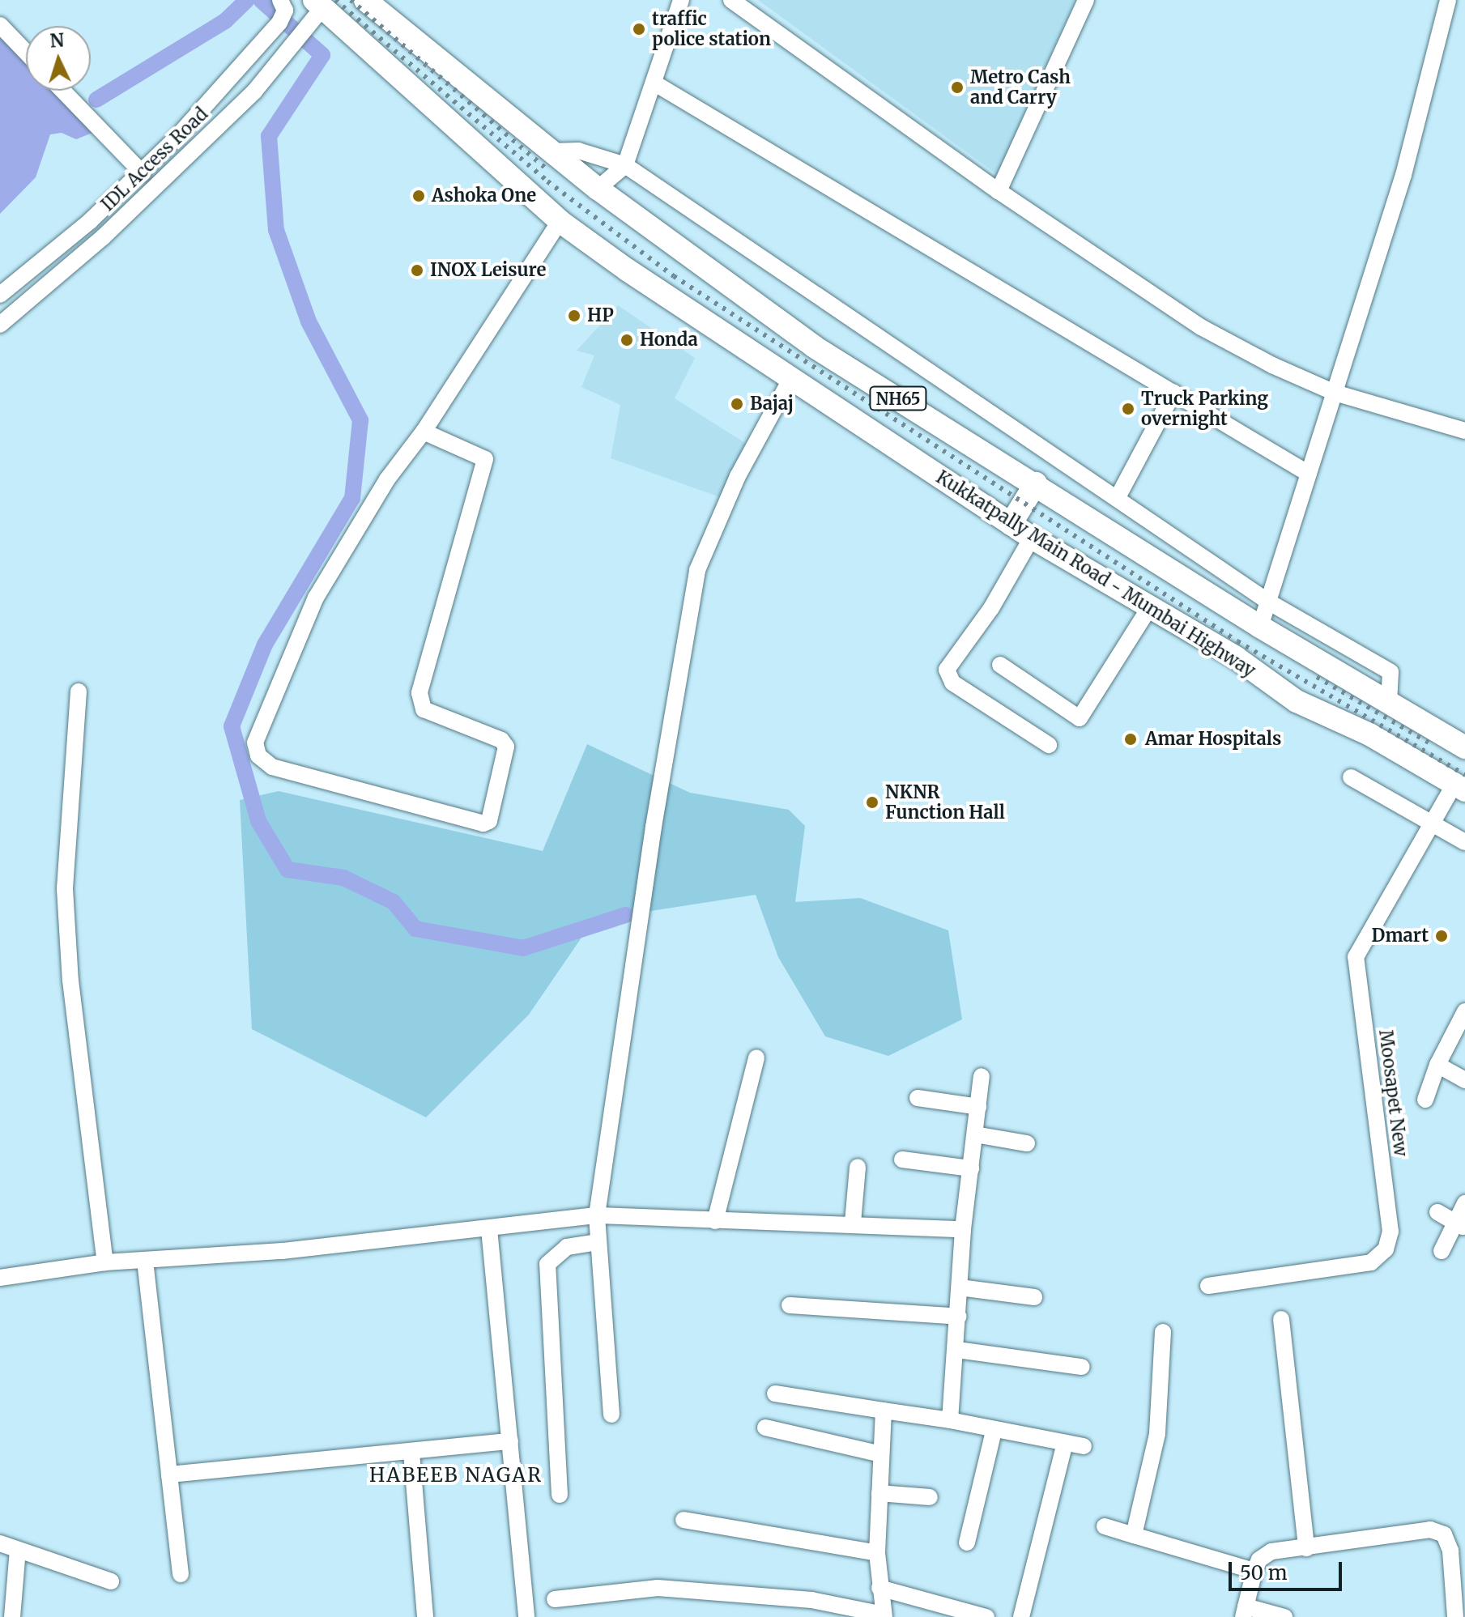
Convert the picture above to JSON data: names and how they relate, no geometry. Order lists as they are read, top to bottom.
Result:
{
  "streets": {
    "highway": ["NH65", "Kukkatpally Main Road - Mumbai Highway"],
    "street": ["IDL Access Road", "Moosapet New"]
  },
  "crossings": [
    ["IDL Access Road", "Kukkatpally Main Road - Mumbai Highway"],
    ["Kukkatpally Main Road - Mumbai Highway", "Moosapet New"]
  ],
  "districts": ["HABEEB NAGAR"],
  "places": [
    "traffic police station",
    "Metro Cash and Carry",
    "Ashoka One",
    "INOX Leisure",
    "HP",
    "Honda",
    "Bajaj",
    "Truck Parking overnight",
    "Amar Hospitals",
    "NKNR Function Hall",
    "Dmart"
  ],
  "scale_bar": "50 m",
  "north": "top"
}
